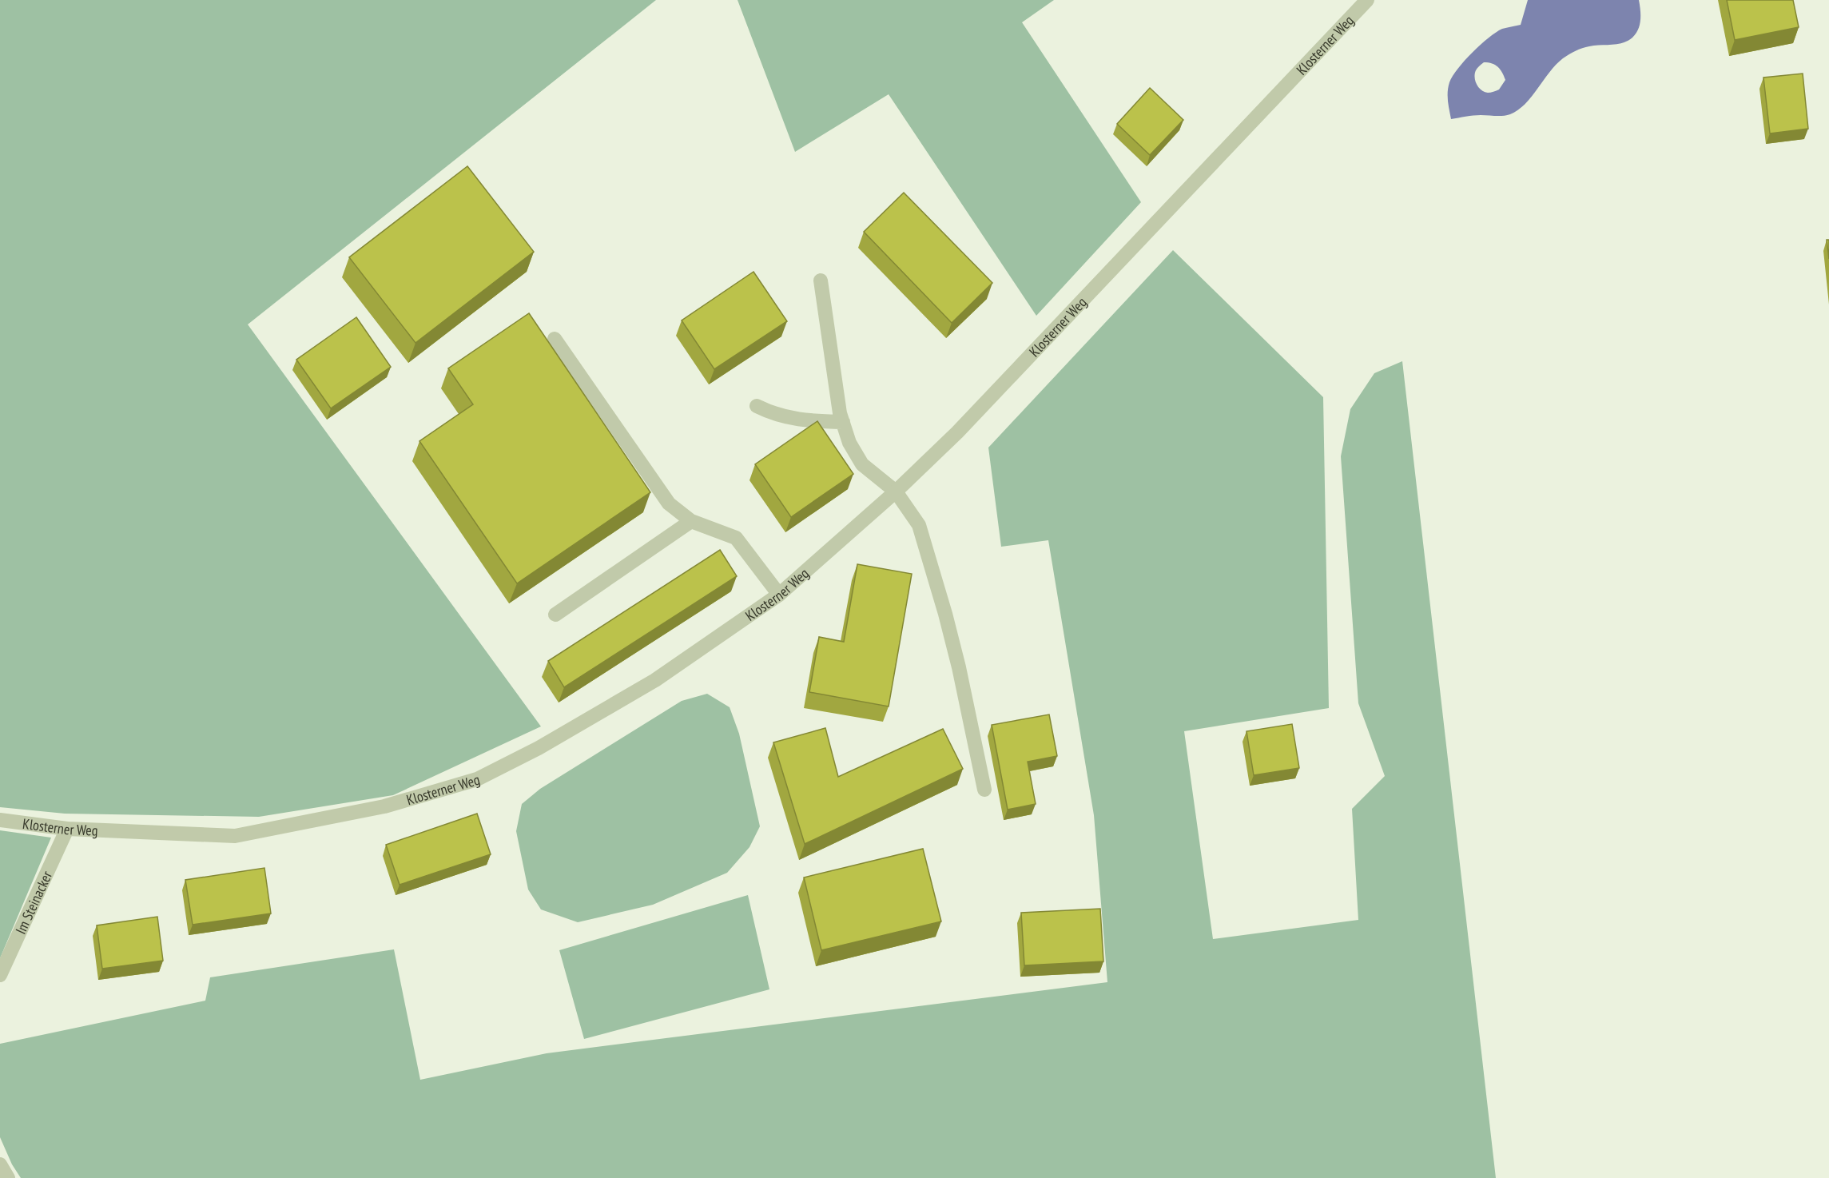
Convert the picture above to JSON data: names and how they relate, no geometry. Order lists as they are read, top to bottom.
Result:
{
  "streets": {
    "street": ["Klosterner Weg", "Im Steinacker"]
  },
  "crossings": [
    ["Klosterner Weg", "Im Steinacker"]
  ]
}
